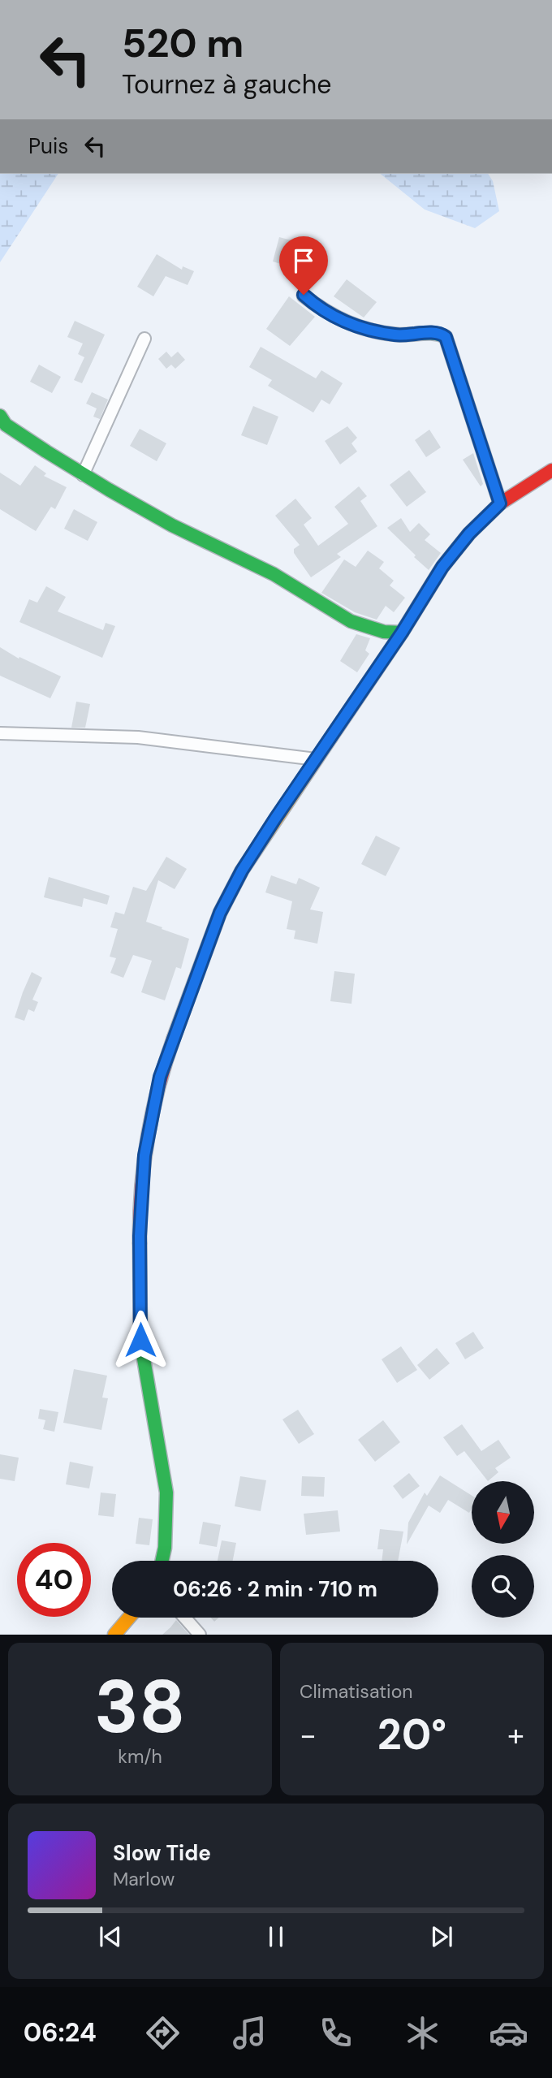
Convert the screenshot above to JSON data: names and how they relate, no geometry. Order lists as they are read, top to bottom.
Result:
{
  "north": "bottom",
  "page": {
    "turn": ["520 m", "Tournez à gauche"],
    "then": "Puis",
    "limit": "40",
    "trip": "06:26 · 2 min · 710 m",
    "tile": [
      ["38", "km/h"],
      "Climatisation"
    ],
    "heat": ["−", "20°", "+"],
    "song": ["Slow Tide", "Marlow"],
    "tabs": "06:24"
  }
}
